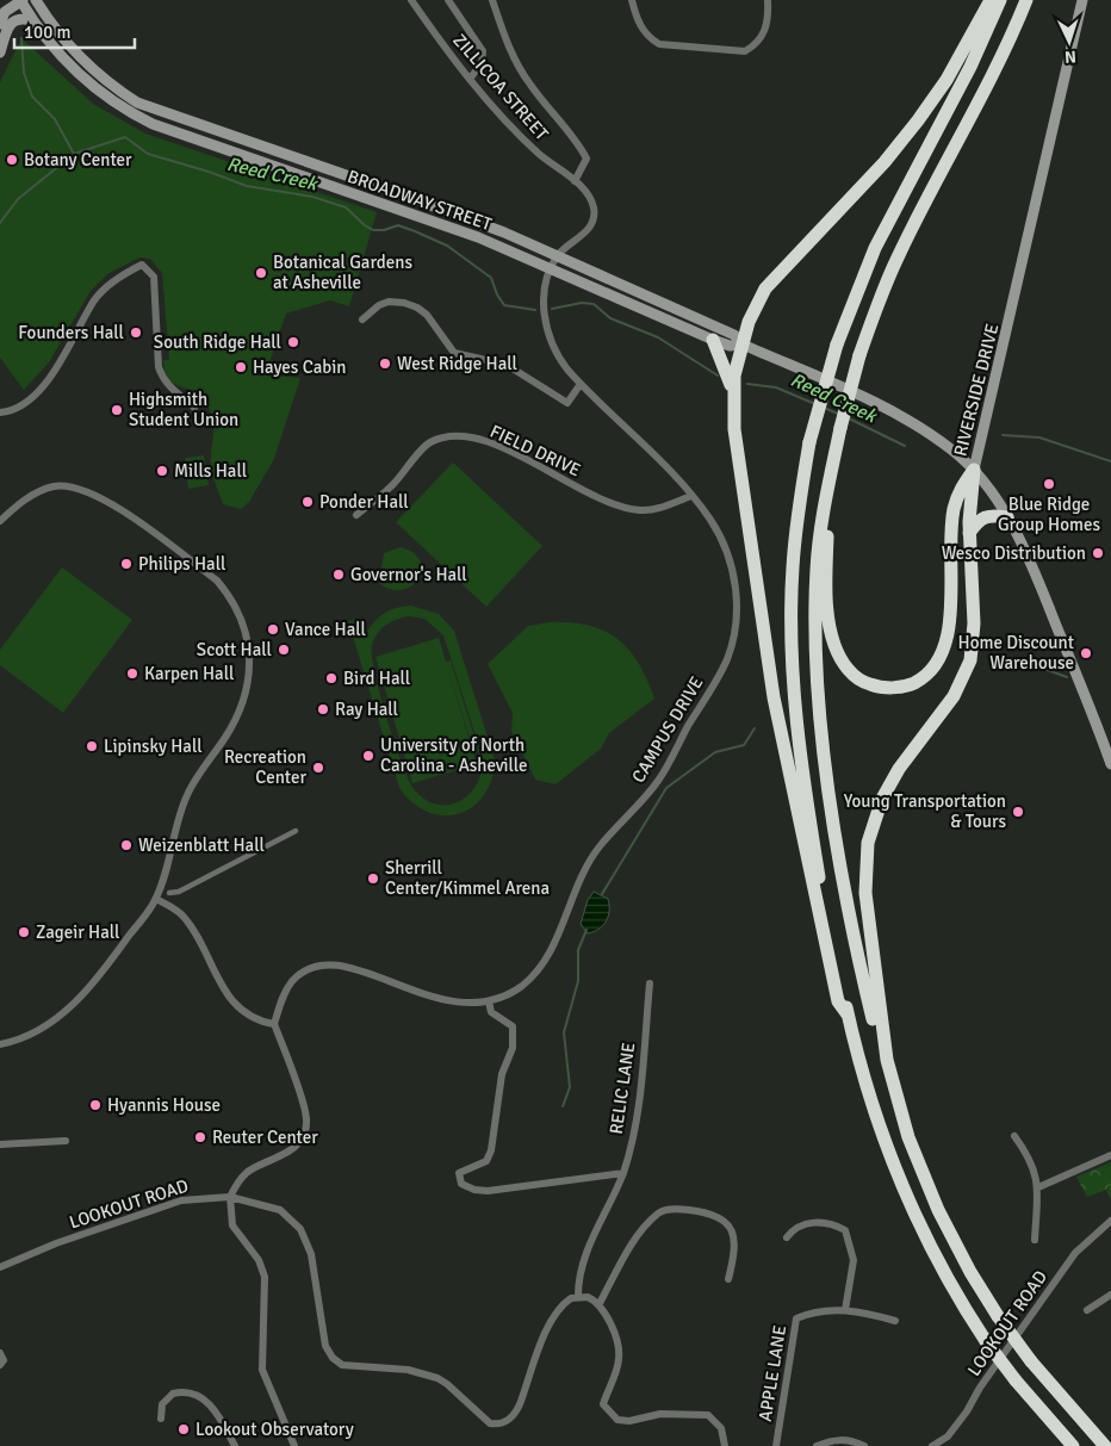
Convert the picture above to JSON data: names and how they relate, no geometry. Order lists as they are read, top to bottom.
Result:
{
  "streets": {
    "main road": ["BROADWAY STREET", "RIVERSIDE DRIVE"],
    "street": [
      "ZILLICOA STREET",
      "FIELD DRIVE",
      "CAMPUS DRIVE",
      "RELIC LANE",
      "LOOKOUT ROAD",
      "APPLE LANE"
    ]
  },
  "crossings": [
    ["ZILLICOA STREET", "BROADWAY STREET"],
    ["ZILLICOA STREET", "CAMPUS DRIVE"],
    ["BROADWAY STREET", "RIVERSIDE DRIVE"],
    ["BROADWAY STREET", "CAMPUS DRIVE"],
    ["FIELD DRIVE", "CAMPUS DRIVE"],
    ["RELIC LANE", "LOOKOUT ROAD"]
  ],
  "water": ["Reed Creek"],
  "places": [
    "Botany Center",
    "Botanical Gardens at Asheville",
    "Founders Hall",
    "South Ridge Hall",
    "West Ridge Hall",
    "Hayes Cabin",
    "Highsmith Student Union",
    "Mills Hall",
    "Blue Ridge Group Homes",
    "Ponder Hall",
    "Wesco Distribution",
    "Philips Hall",
    "Governor's Hall",
    "Vance Hall",
    "Scott Hall",
    "Home Discount Warehouse",
    "Karpen Hall",
    "Bird Hall",
    "Ray Hall",
    "Lipinsky Hall",
    "University of North Carolina - Asheville",
    "Recreation Center",
    "Young Transportation & Tours",
    "Weizenblatt Hall",
    "Sherrill Center/Kimmel Arena",
    "Zageir Hall",
    "Hyannis House",
    "Reuter Center",
    "Lookout Observatory"
  ],
  "scale_bar": "100 m",
  "north": "bottom"
}
